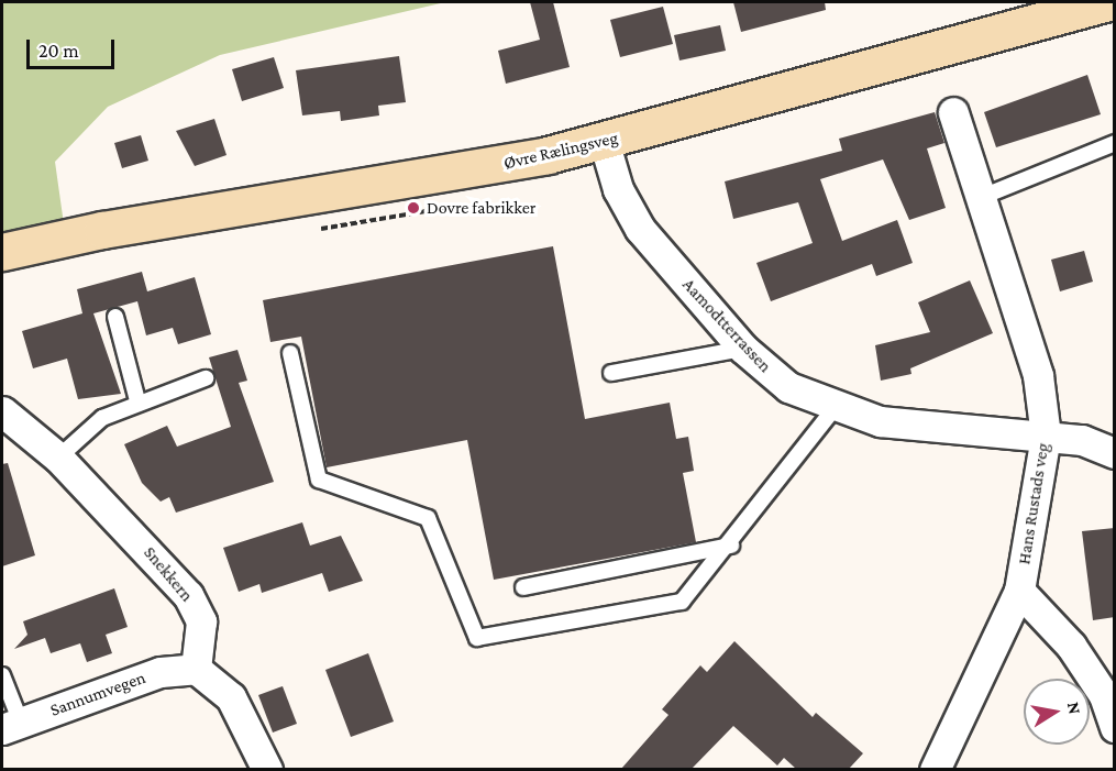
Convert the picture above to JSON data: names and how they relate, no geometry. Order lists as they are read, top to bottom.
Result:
{
  "streets": {
    "main road": ["Øvre Rælingsveg"],
    "street": [
      "Aamodtterrassen",
      "Hans Rustads veg",
      "Snekkern",
      "Sannumvegen"
    ]
  },
  "crossings": [
    ["Øvre Rælingsveg", "Aamodtterrassen"],
    ["Aamodtterrassen", "Hans Rustads veg"],
    ["Snekkern", "Sannumvegen"]
  ],
  "places": ["Dovre fabrikker"],
  "scale_bar": "20 m",
  "north": "right"
}
